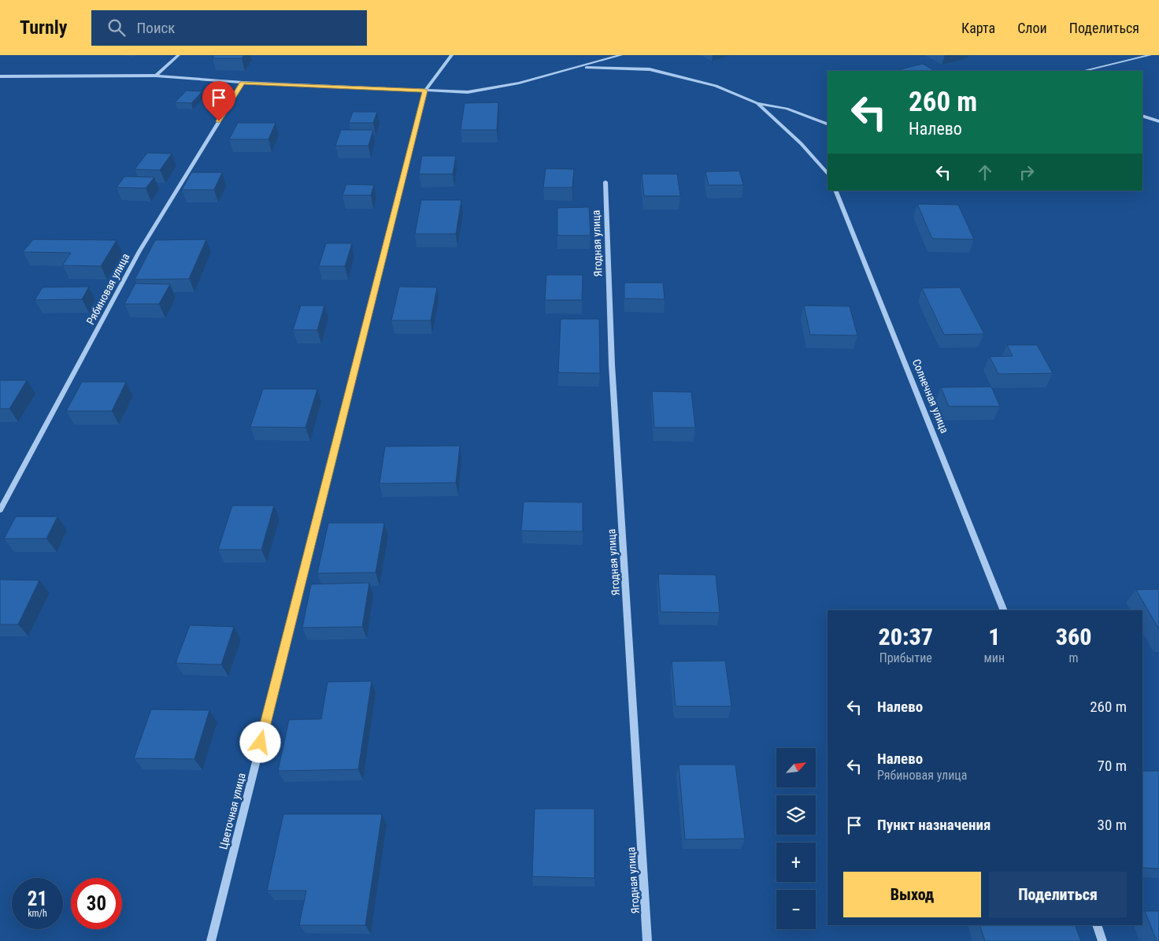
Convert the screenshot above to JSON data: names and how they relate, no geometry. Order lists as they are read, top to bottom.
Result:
{
  "streets": {
    "street": [
      "Ягодная улица",
      "Рябиновая улица",
      "Солнечная улица",
      "Цветочная улица"
    ]
  },
  "north": "top right",
  "page": {
    "header": "Turnly",
    "search": "Поиск",
    "nav": ["Карта", "Слои", "Поделиться"],
    "turn": ["260 m", "Налево"],
    "eta": [
      "20:37",
      "Прибытие",
      "1",
      "мин",
      "360",
      "m"
    ],
    "list": [
      {
        "name": "Налево",
        "value": "260 m"
      },
      {
        "name": "Налево",
        "note": "Рябиновая улица",
        "value": "70 m"
      },
      {
        "name": "Пункт назначения",
        "value": "30 m"
      }
    ],
    "map_buttons": ["+", "−"],
    "buttons": ["Выход", "Поделиться"],
    "speed": "21 km/h",
    "limit": "30"
  }
}
